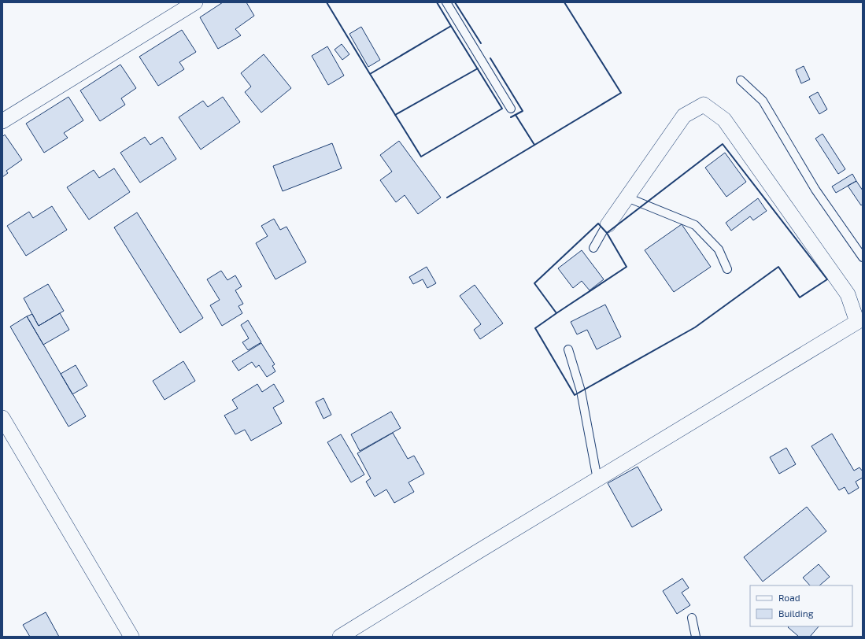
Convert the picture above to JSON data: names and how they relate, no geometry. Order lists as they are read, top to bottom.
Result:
{
  "legend": ["Road", "Building"]
}
